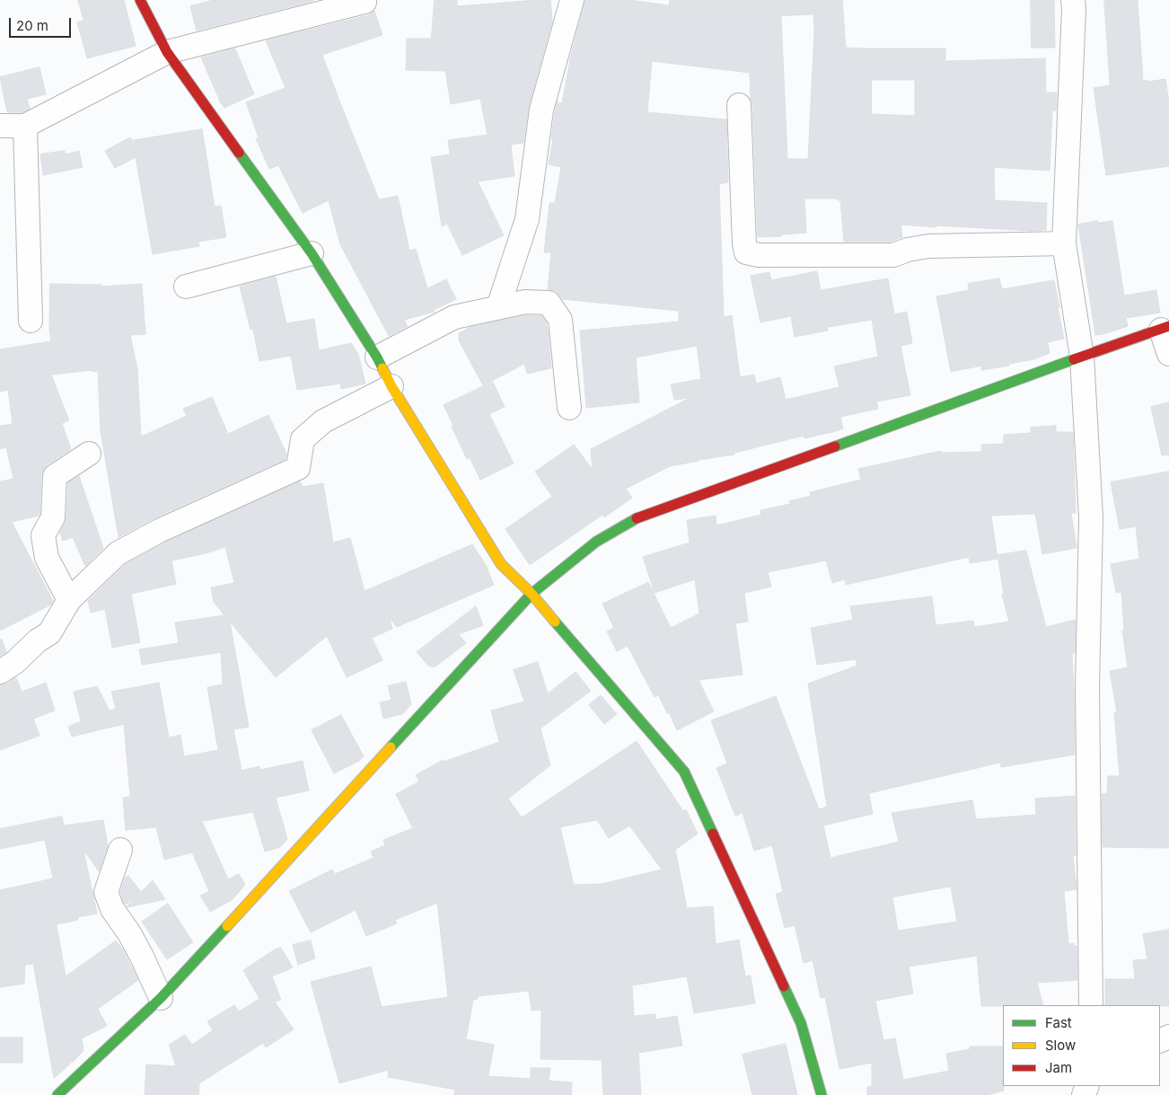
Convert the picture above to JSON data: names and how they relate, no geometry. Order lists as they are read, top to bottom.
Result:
{
  "legend": ["Fast", "Slow", "Jam"],
  "scale_bar": "20 m"
}
